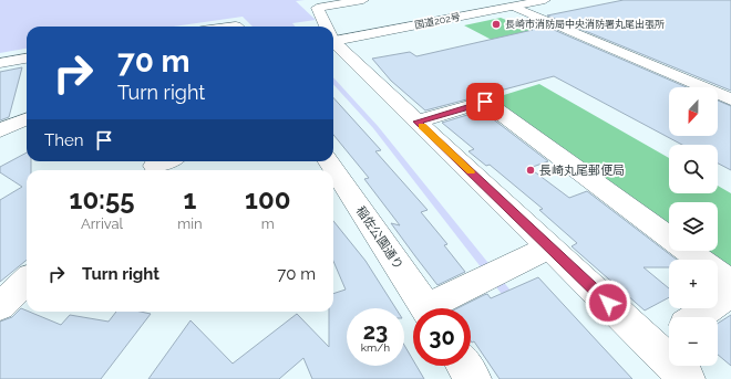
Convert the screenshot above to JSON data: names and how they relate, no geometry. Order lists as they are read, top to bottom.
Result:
{
  "streets": {
    "main road": ["国道202号", "稲佐公園通り"]
  },
  "places": ["長崎市消防局中央消防署丸尾出張所", "長崎丸尾郵便局"],
  "north": "bottom",
  "page": {
    "turn": ["70 m", "Turn right"],
    "map_buttons": ["+", "−"],
    "then": "Then",
    "eta": [
      "10:55",
      "Arrival",
      "1",
      "min",
      "100",
      "m"
    ],
    "list": [
      {
        "name": "Turn right",
        "value": "70 m"
      }
    ],
    "speed": "23 km/h",
    "limit": "30"
  }
}
